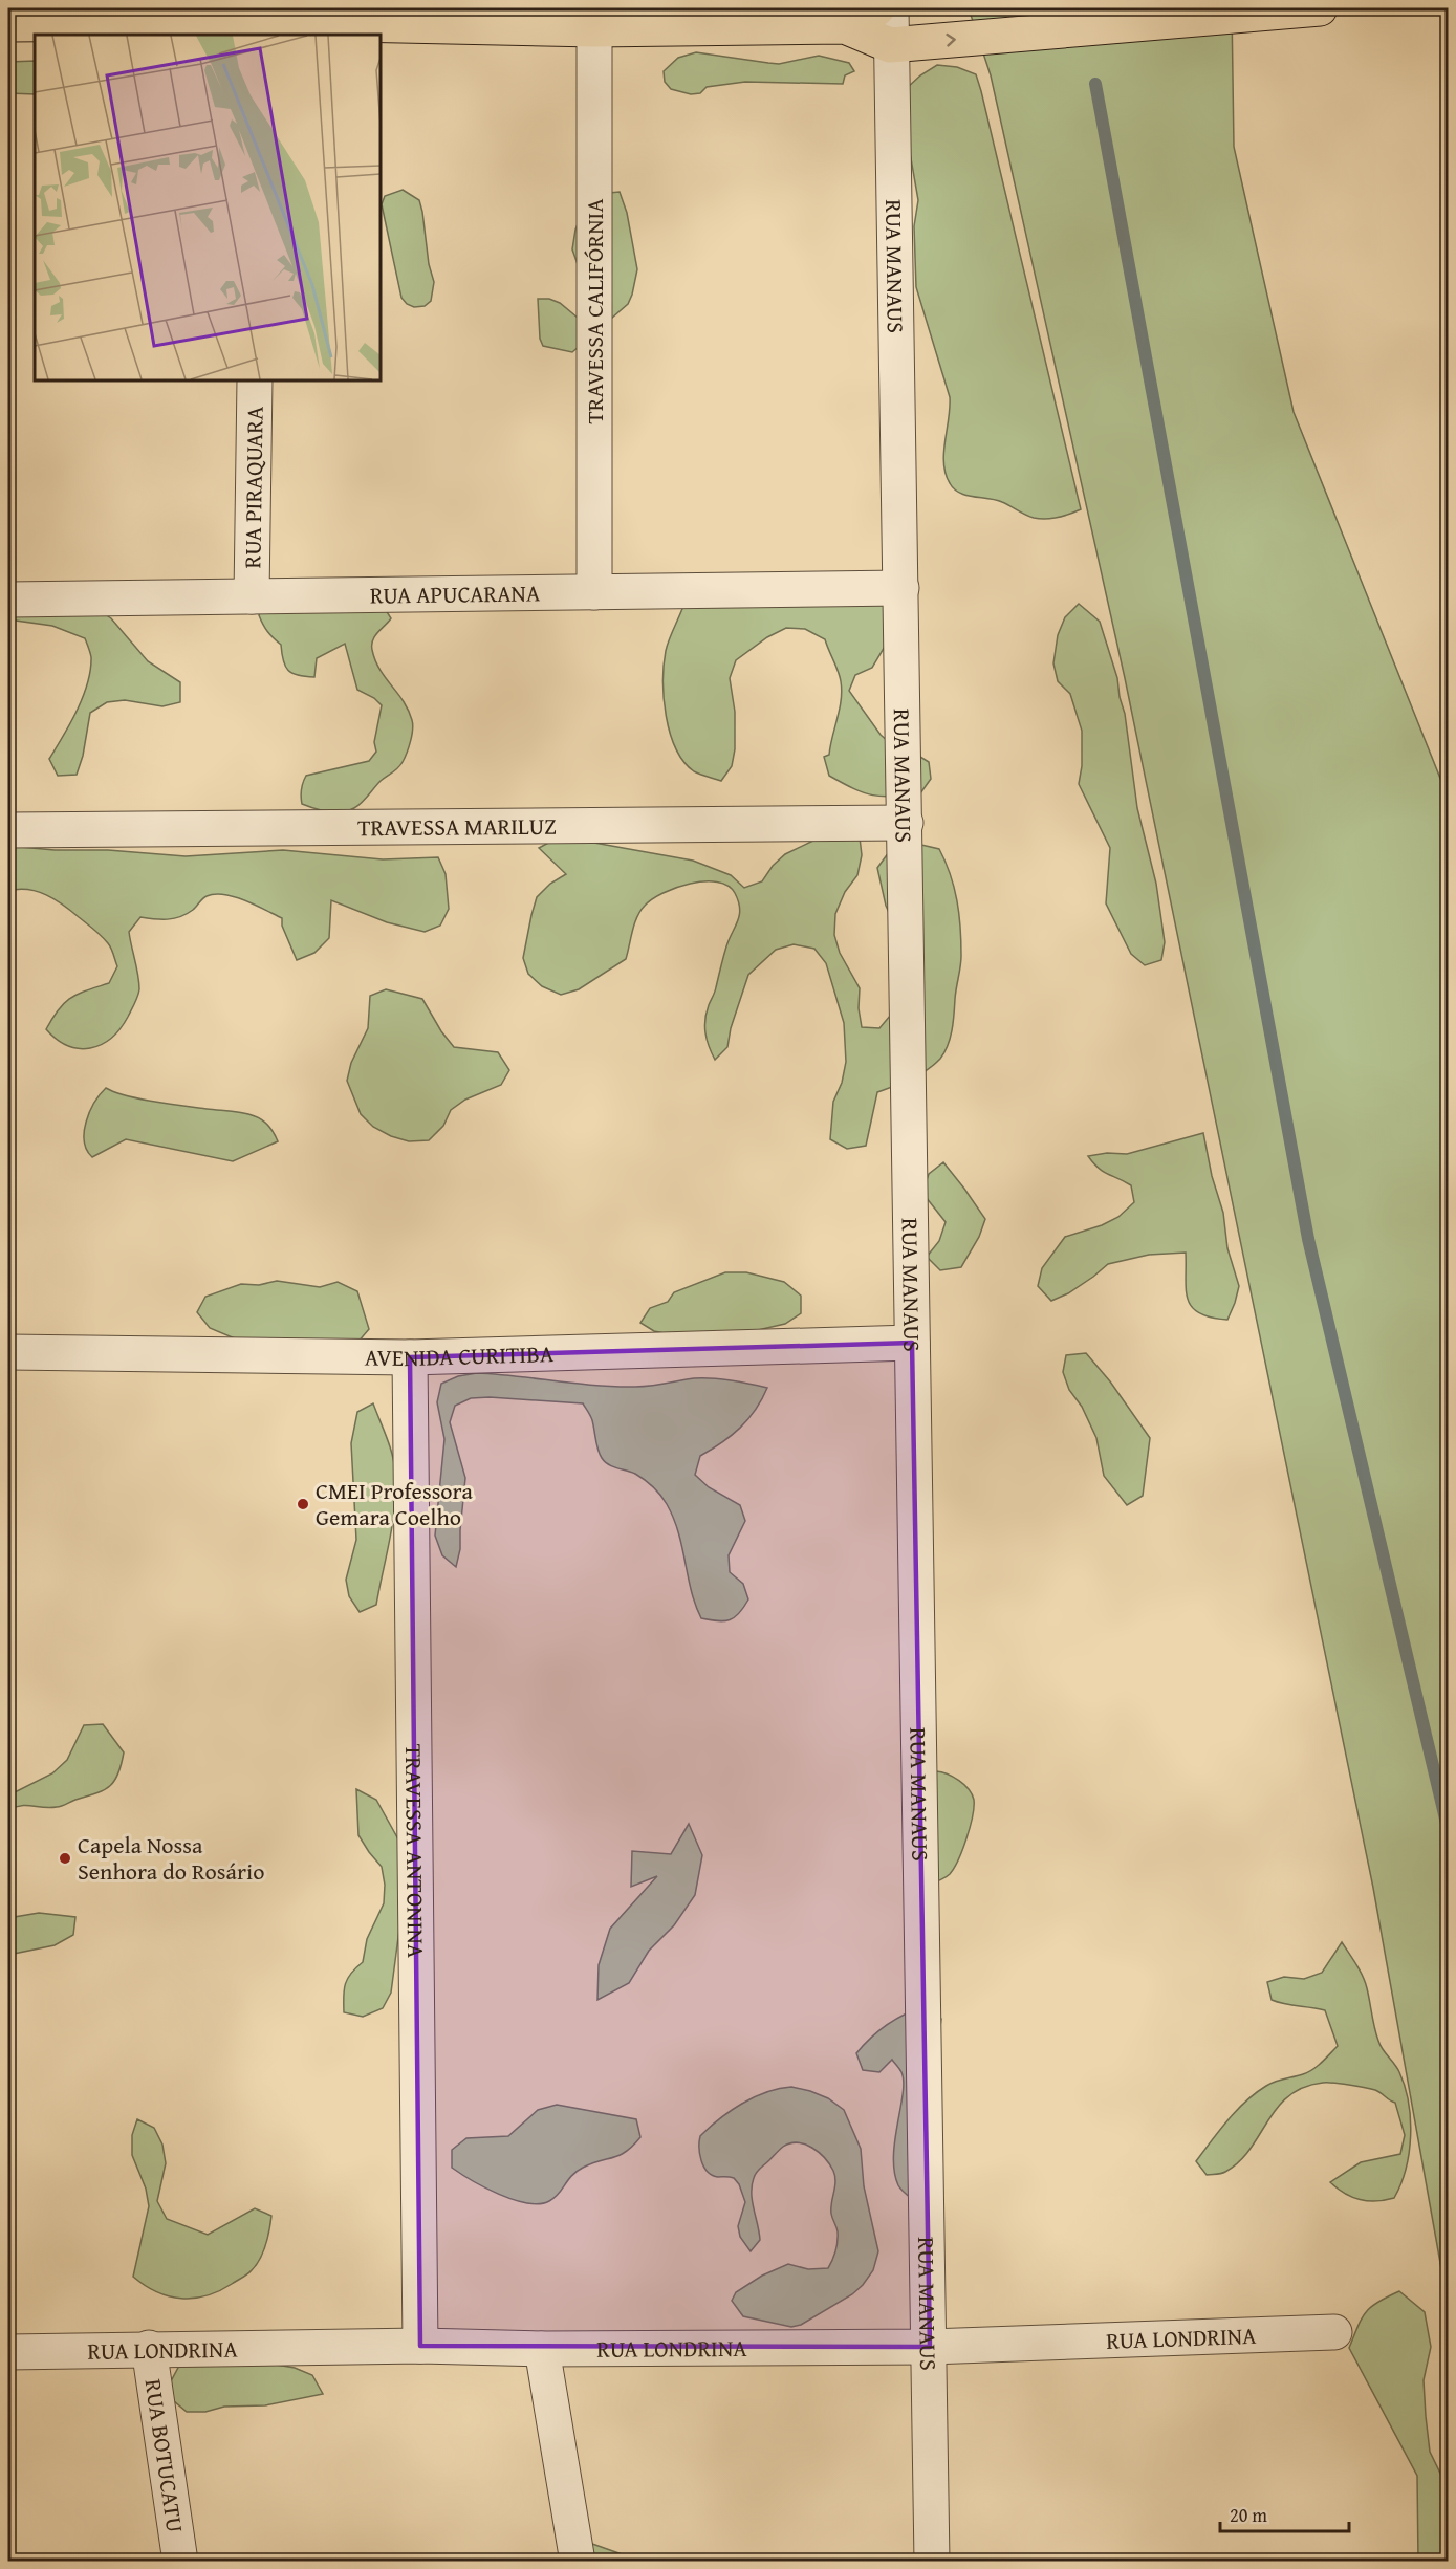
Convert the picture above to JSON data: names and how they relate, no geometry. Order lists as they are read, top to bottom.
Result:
{
  "streets": {
    "street": [
      "RUA MANAUS",
      "TRAVESSA CALIFÓRNIA",
      "RUA PIRAQUARA",
      "RUA APUCARANA",
      "TRAVESSA MARILUZ",
      "AVENIDA CURITIBA",
      "TRAVESSA ANTONINA",
      "RUA LONDRINA",
      "RUA BOTUCATU"
    ]
  },
  "crossings": [
    ["RUA MANAUS", "RUA APUCARANA"],
    ["RUA MANAUS", "TRAVESSA MARILUZ"],
    ["RUA MANAUS", "AVENIDA CURITIBA"],
    ["RUA MANAUS", "RUA LONDRINA"],
    ["TRAVESSA CALIFÓRNIA", "RUA APUCARANA"],
    ["RUA PIRAQUARA", "RUA APUCARANA"],
    ["AVENIDA CURITIBA", "TRAVESSA ANTONINA"],
    ["TRAVESSA ANTONINA", "RUA LONDRINA"],
    ["RUA LONDRINA", "RUA BOTUCATU"]
  ],
  "places": ["CMEI Professora Gemara Coelho", "Capela Nossa Senhora do Rosário"],
  "scale_bar": "20 m"
}
